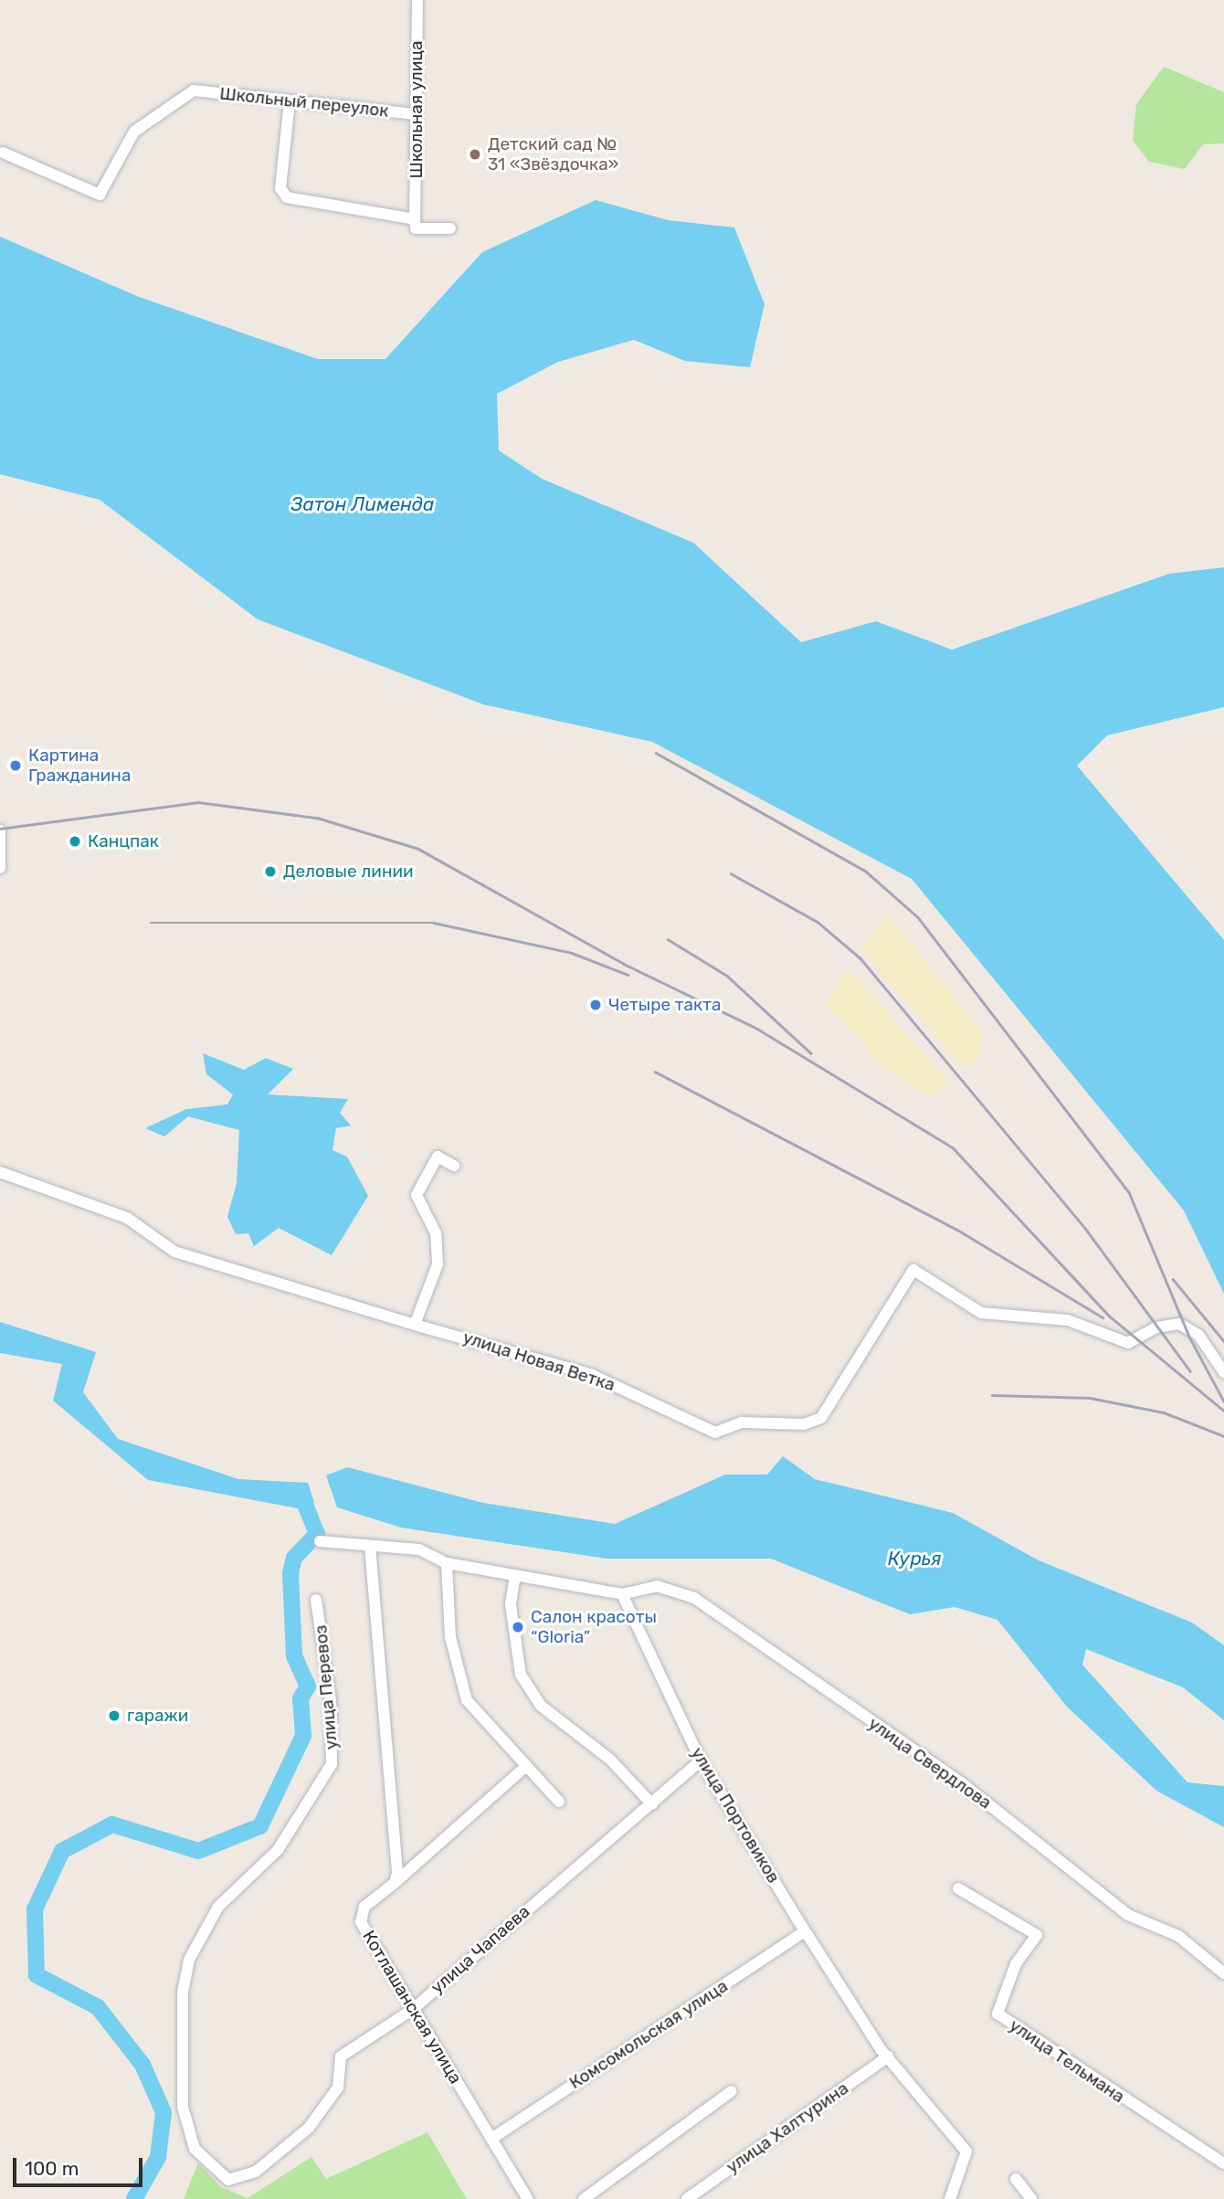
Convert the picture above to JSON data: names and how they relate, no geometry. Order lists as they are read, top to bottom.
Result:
{
  "streets": {
    "street": [
      "Школьный переулок",
      "Школьная улица",
      "улица Новая Ветка",
      "улица Перевоз",
      "улица Свердлова",
      "улица Портовиков",
      "улица Чапаева",
      "Котлашанская улица",
      "Комсомольская улица",
      "улица Тельмана",
      "улица Халтурина"
    ]
  },
  "crossings": [
    ["Школьный переулок", "Школьная улица"],
    ["улица Перевоз", "улица Чапаева"],
    ["улица Свердлова", "улица Портовиков"],
    ["улица Портовиков", "улица Чапаева"],
    ["улица Портовиков", "Комсомольская улица"],
    ["улица Портовиков", "улица Халтурина"],
    ["улица Чапаева", "Котлашанская улица"],
    ["Котлашанская улица", "Комсомольская улица"]
  ],
  "water": ["Затон Лименда", "Курья"],
  "places": [
    "Детский сад № 31 «Звёздочка»",
    "Картина Гражданина",
    "Канцпак",
    "Деловые линии",
    "Четыре такта",
    "Салон красоты “Gloria”",
    "гаражи"
  ],
  "scale_bar": "100 m"
}
